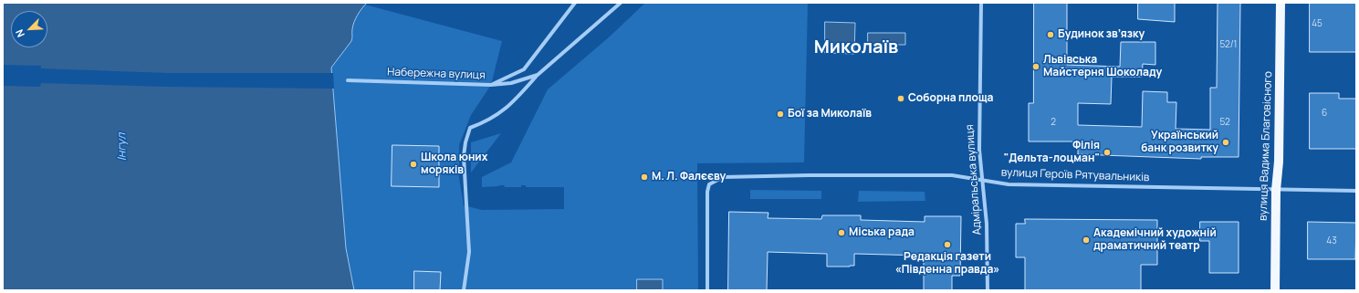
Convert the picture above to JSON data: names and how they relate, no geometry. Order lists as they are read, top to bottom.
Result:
{
  "streets": {
    "main road": ["вулиця Вадима Благовісного"],
    "street": ["Набережна вулиця", "вулиця Героїв Рятувальників", "Адміральська вулиця"]
  },
  "crossings": [
    ["вулиця Вадима Благовісного", "вулиця Героїв Рятувальників"],
    ["вулиця Героїв Рятувальників", "Адміральська вулиця"]
  ],
  "districts": ["Миколаїв"],
  "water": ["Інгул"],
  "places": [
    "Будинок зв’язку",
    "Львівська Майстерня Шоколаду",
    "Соборна площа",
    "Бої за Миколаїв",
    "Український банк розвитку",
    "Філія \"Дельта-лоцман\"",
    "Школа юних моряків",
    "М. Л. Фалєєву",
    "Міська рада",
    "Академічний художній драматичний театр",
    "Редакція газети «Південна правда»"
  ],
  "house_numbers": [
    "45",
    "52/1",
    "6",
    "2",
    "52",
    "43"
  ],
  "north": "bottom left"
}
